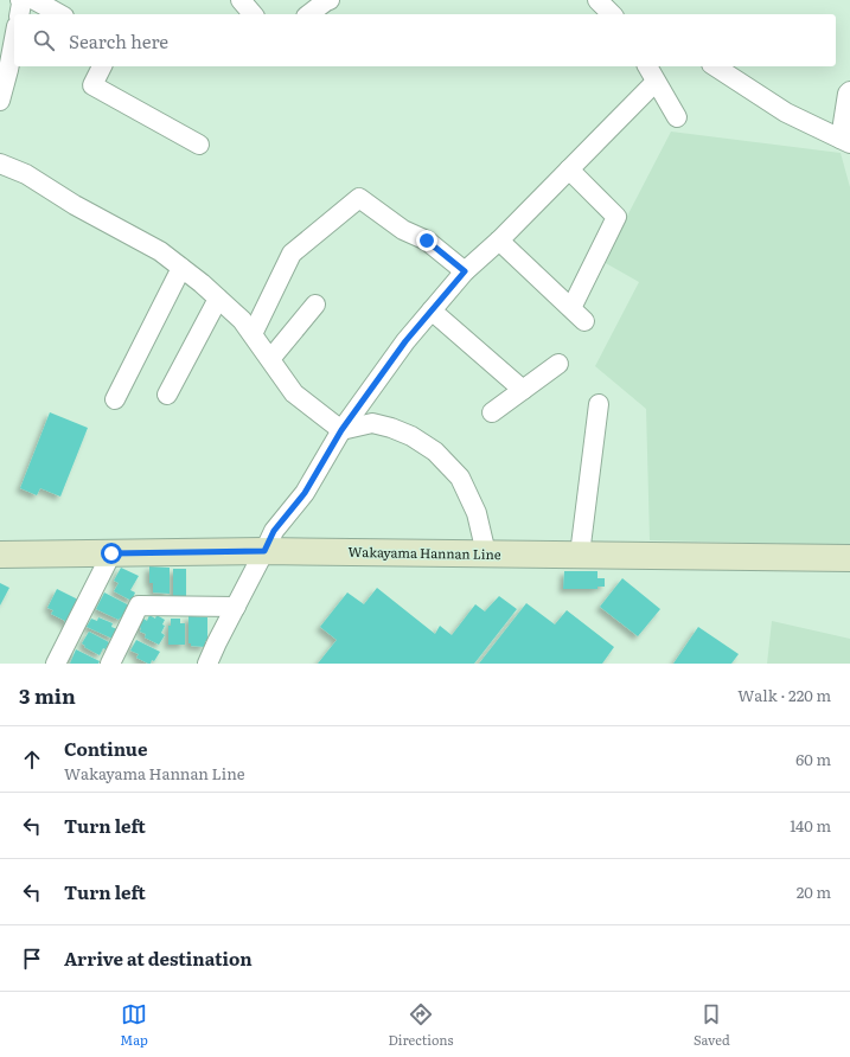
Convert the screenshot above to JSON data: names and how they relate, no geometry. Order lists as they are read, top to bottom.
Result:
{
  "streets": {
    "main road": ["Wakayama Hannan Line"]
  },
  "page": {
    "search": "Search here",
    "heading": ["3 min", "Walk · 220 m"],
    "list": [
      ["Continue", "Wakayama Hannan Line", "60 m"],
      ["Turn left", "140 m"],
      ["Turn left", "20 m"],
      "Arrive at destination"
    ],
    "nav": ["Map", "Directions", "Saved"]
  }
}
